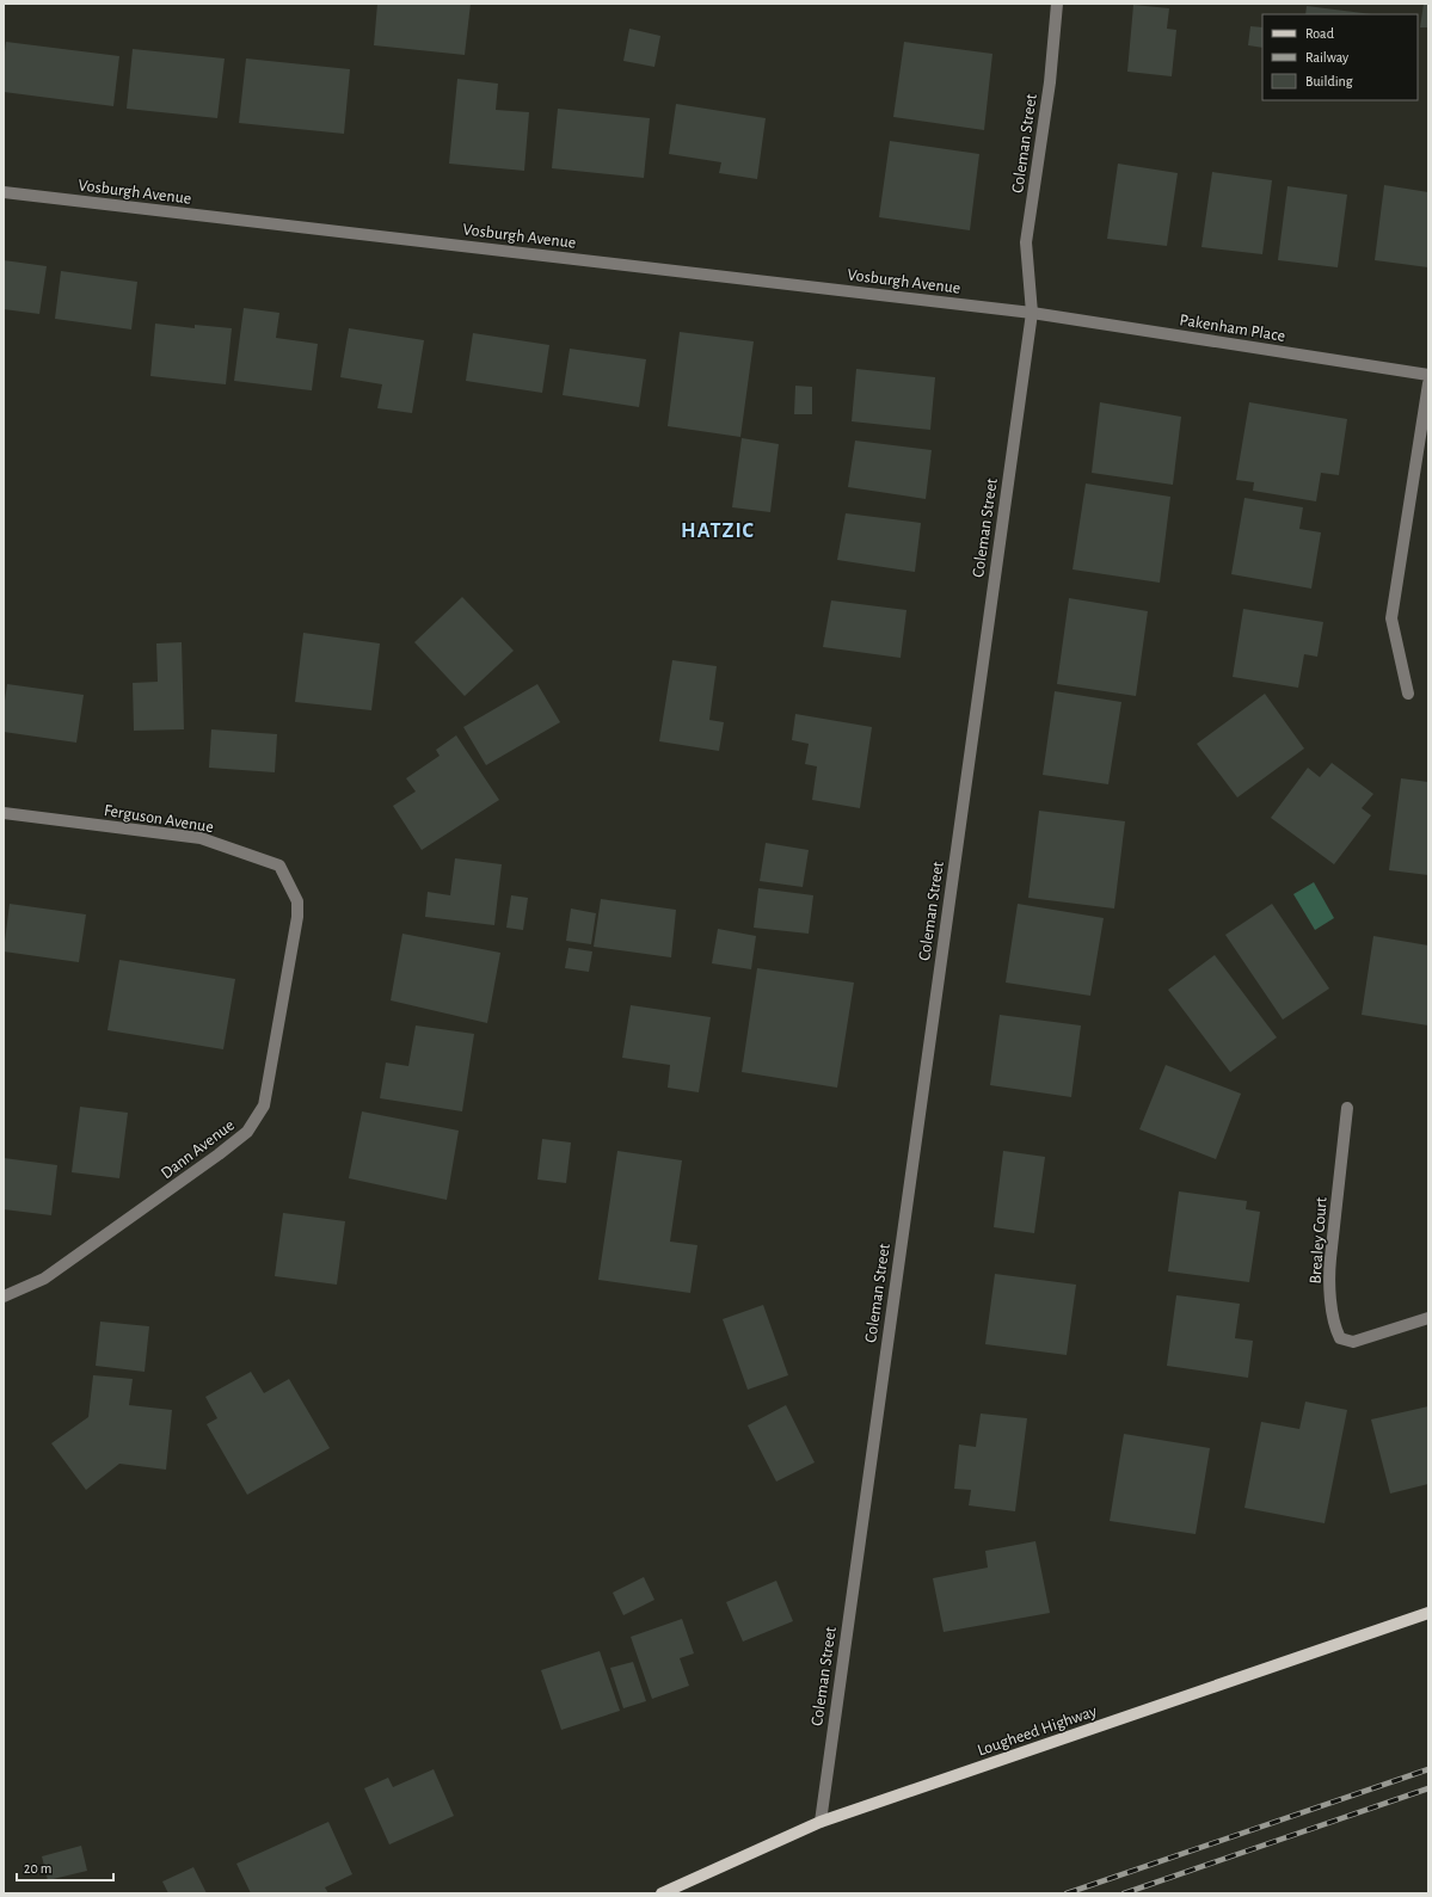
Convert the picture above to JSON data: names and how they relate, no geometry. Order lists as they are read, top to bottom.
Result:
{
  "streets": {
    "main road": ["Lougheed Highway"],
    "street": [
      "Coleman Street",
      "Vosburgh Avenue",
      "Pakenham Place",
      "Ferguson Avenue",
      "Dann Avenue",
      "Brealey Court"
    ]
  },
  "crossings": [
    ["Coleman Street", "Vosburgh Avenue"],
    ["Coleman Street", "Pakenham Place"],
    ["Coleman Street", "Lougheed Highway"],
    ["Vosburgh Avenue", "Pakenham Place"],
    ["Ferguson Avenue", "Dann Avenue"]
  ],
  "districts": ["HATZIC"],
  "legend": ["Road", "Railway", "Building"],
  "scale_bar": "20 m"
}
